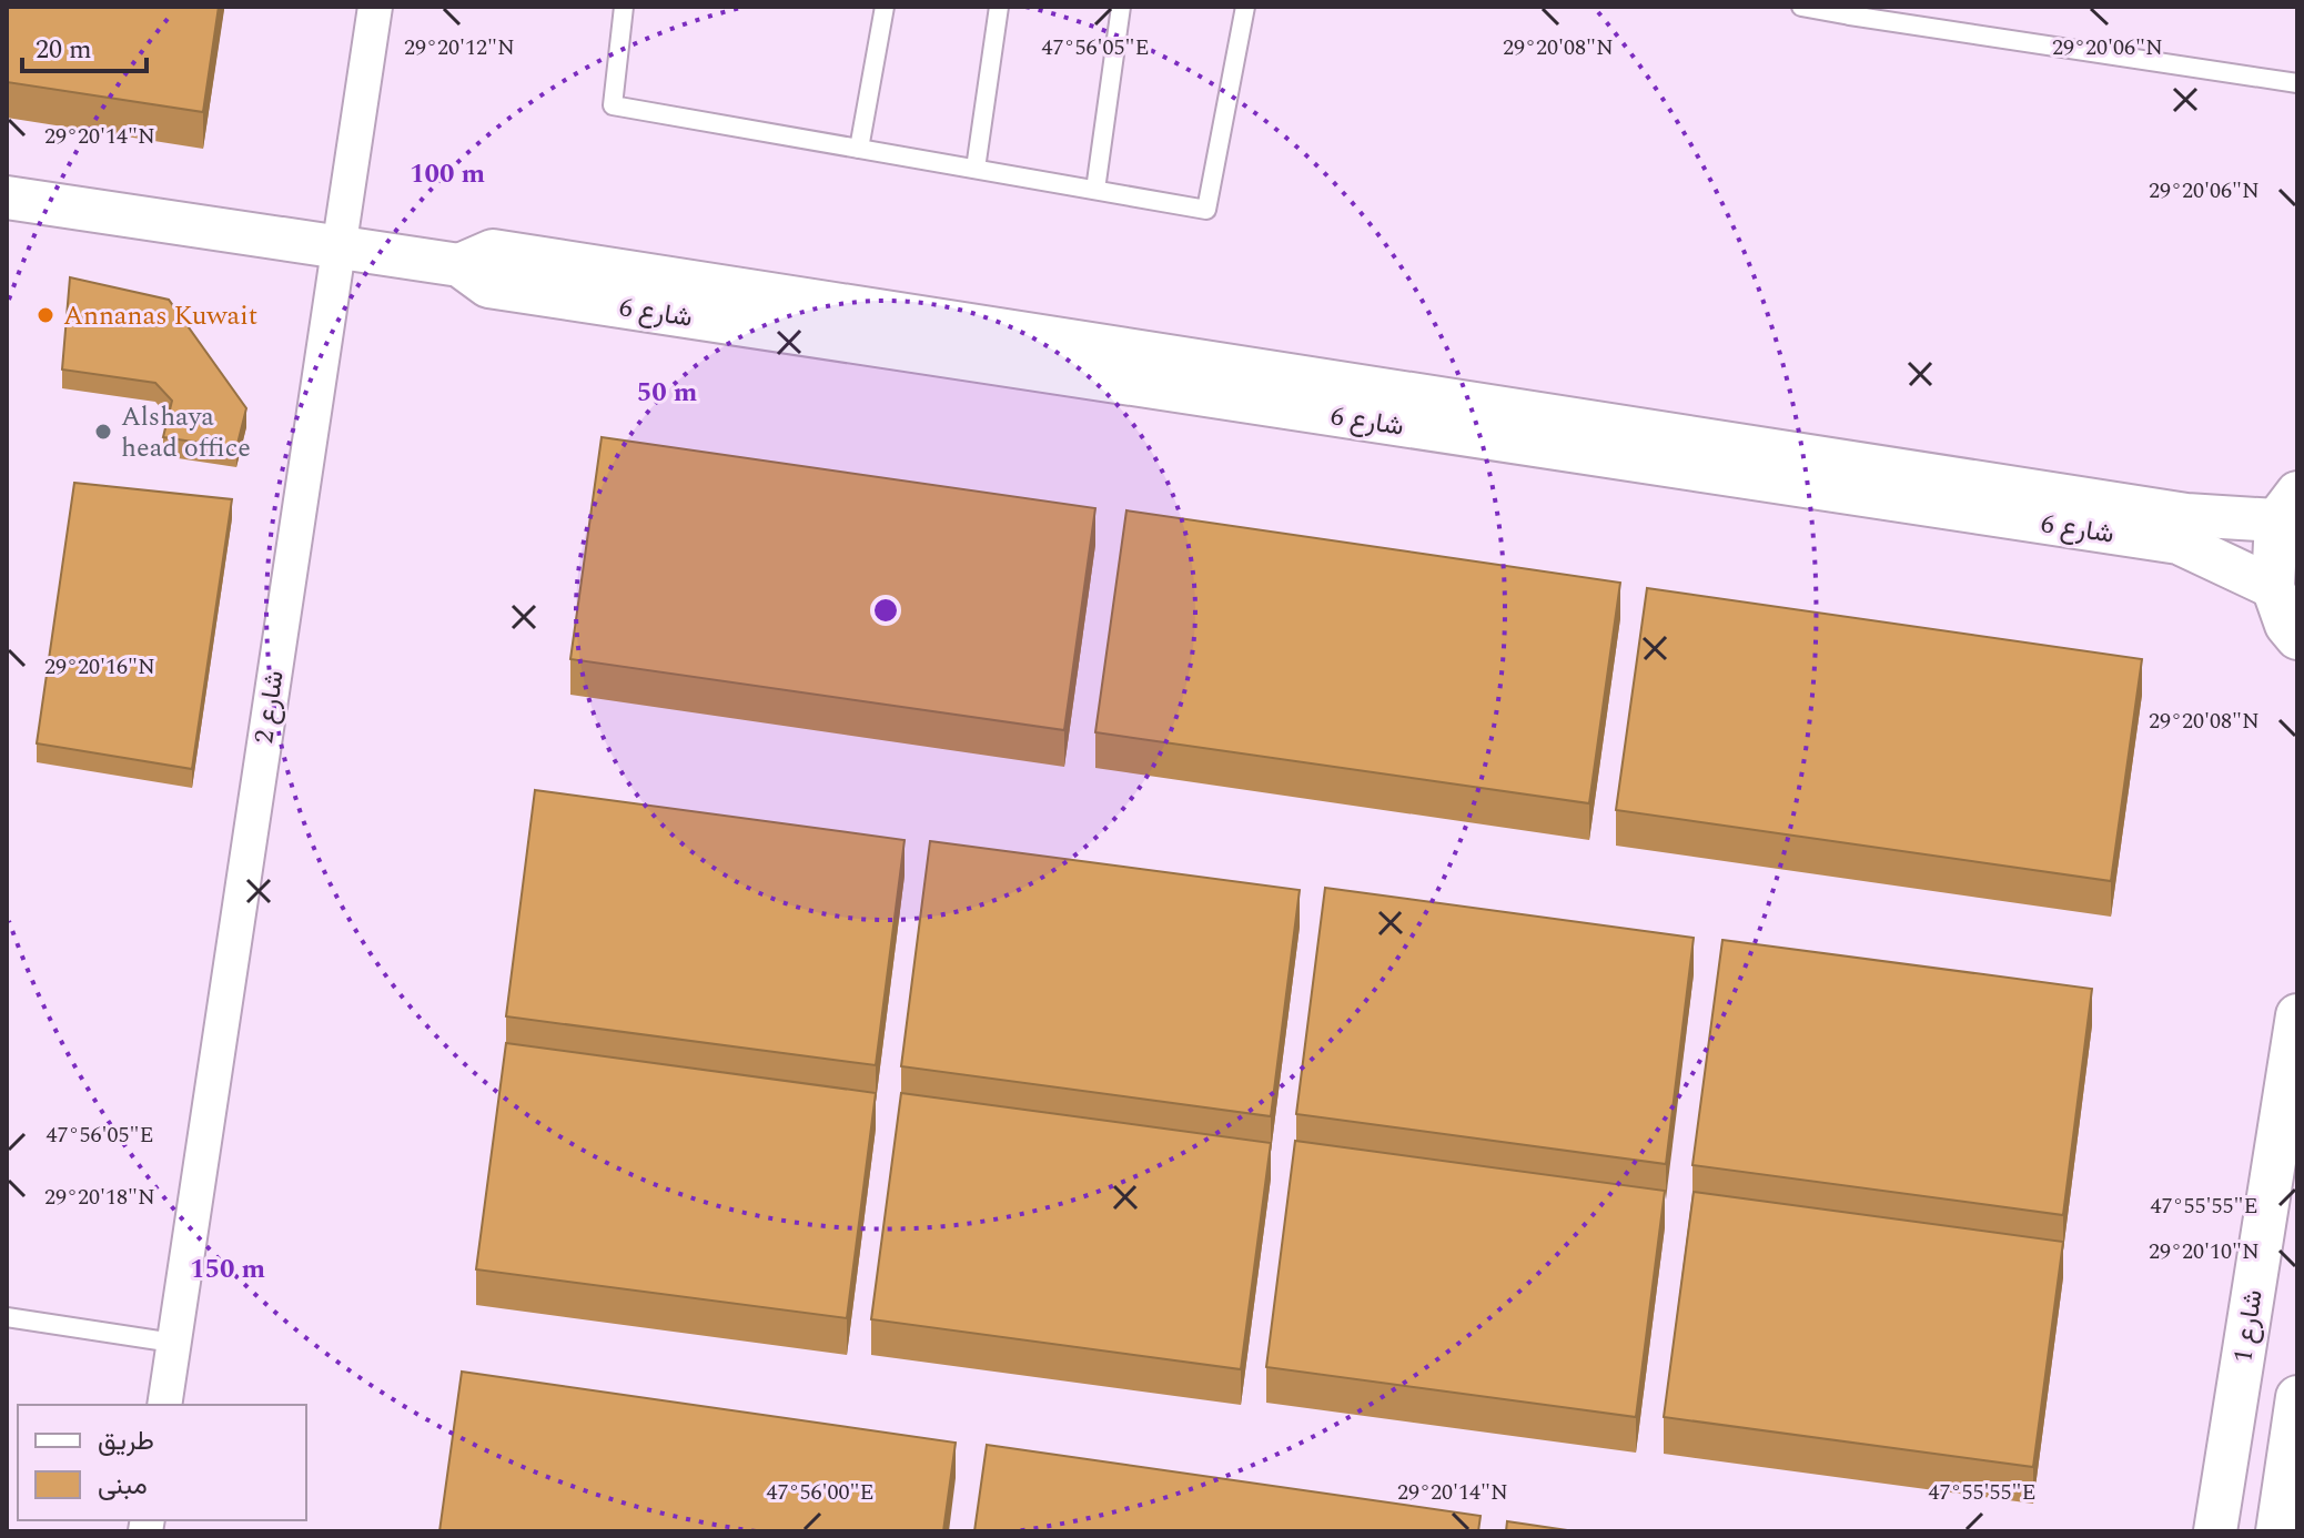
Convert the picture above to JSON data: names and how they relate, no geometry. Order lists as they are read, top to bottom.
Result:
{
  "streets": {
    "street": ["شارع 6", "شارع 2", "شارع 1"]
  },
  "crossings": [
    ["شارع 6", "شارع 2"]
  ],
  "places": ["Annanas Kuwait", "Alshaya head office"],
  "legend": ["طريق", "مبنى"],
  "scale_bar": "20 m",
  "coordinates": [
    "29°20'12\"N",
    "29°20'08\"N",
    "29°20'06\"N",
    "47°56'05\"E",
    "29°20'14\"N",
    "29°20'16\"N",
    "29°20'18\"N",
    "47°55'55\"E",
    "29°20'10\"N",
    "47°56'00\"E"
  ],
  "rings": ["100 m", "50 m", "150 m"]
}
